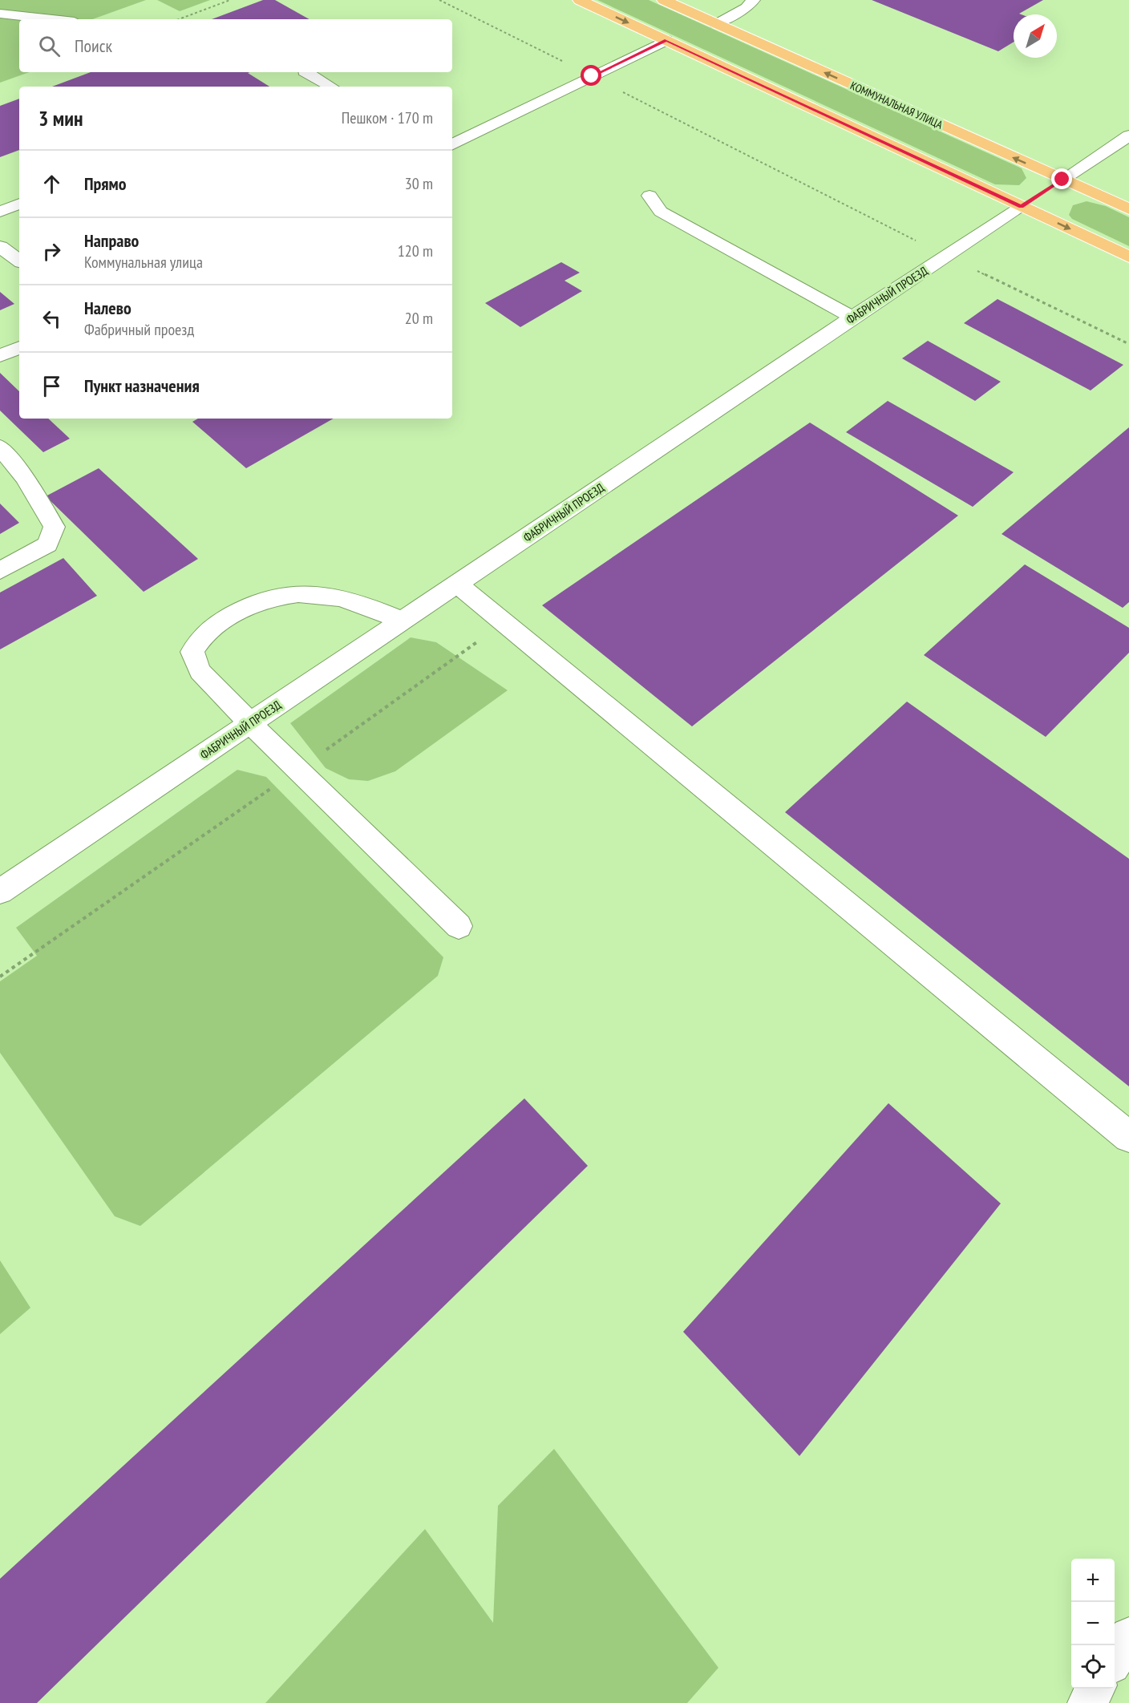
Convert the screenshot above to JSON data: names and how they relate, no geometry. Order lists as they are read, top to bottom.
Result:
{
  "streets": {
    "main road": ["КОММУНАЛЬНАЯ УЛИЦА"],
    "street": ["ФАБРИЧНЫЙ ПРОЕЗД"]
  },
  "crossings": [
    ["КОММУНАЛЬНАЯ УЛИЦА", "ФАБРИЧНЫЙ ПРОЕЗД"]
  ],
  "north": "top right",
  "page": {
    "search": "Поиск",
    "heading": ["3 мин", "Пешком · 170 m"],
    "list": [
      ["Прямо", "30 m"],
      ["Направо", "Коммунальная улица", "120 m"],
      ["Налево", "Фабричный проезд", "20 m"],
      "Пункт назначения"
    ],
    "map_buttons": ["+", "−"]
  }
}
